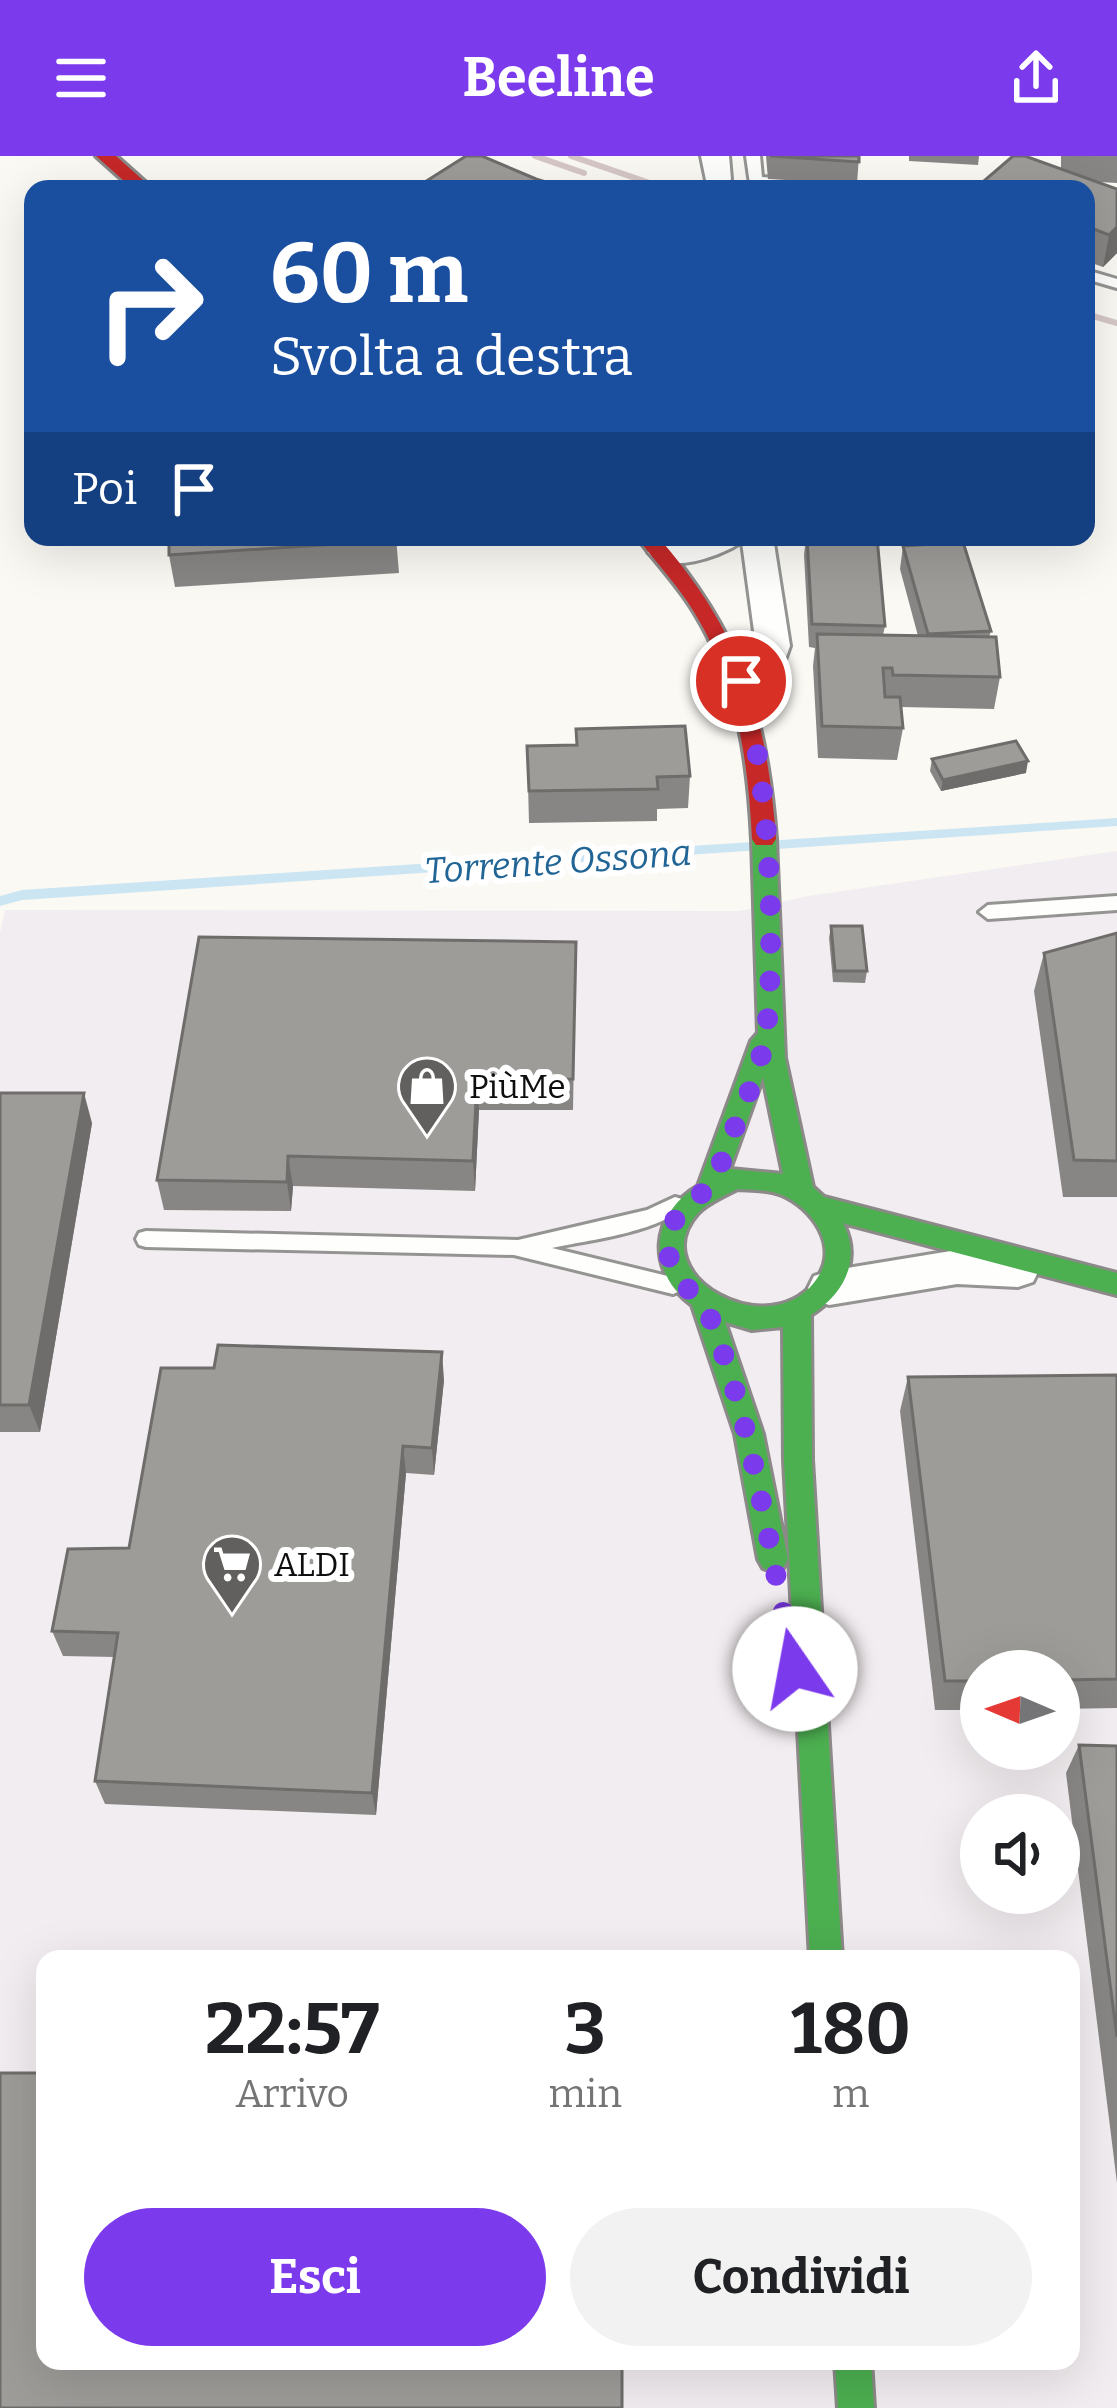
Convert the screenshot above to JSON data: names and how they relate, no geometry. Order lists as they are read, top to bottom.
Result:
{
  "water": ["Torrente Ossona"],
  "places": {
    "shop": ["PiùMe"],
    "supermarket": ["ALDI"]
  },
  "north": "left",
  "page": {
    "header": "Beeline",
    "turn": ["60 m", "Svolta a destra"],
    "then": "Poi",
    "eta": [
      "22:57",
      "Arrivo",
      "3",
      "min",
      "180",
      "m"
    ],
    "buttons": ["Esci", "Condividi"]
  }
}
